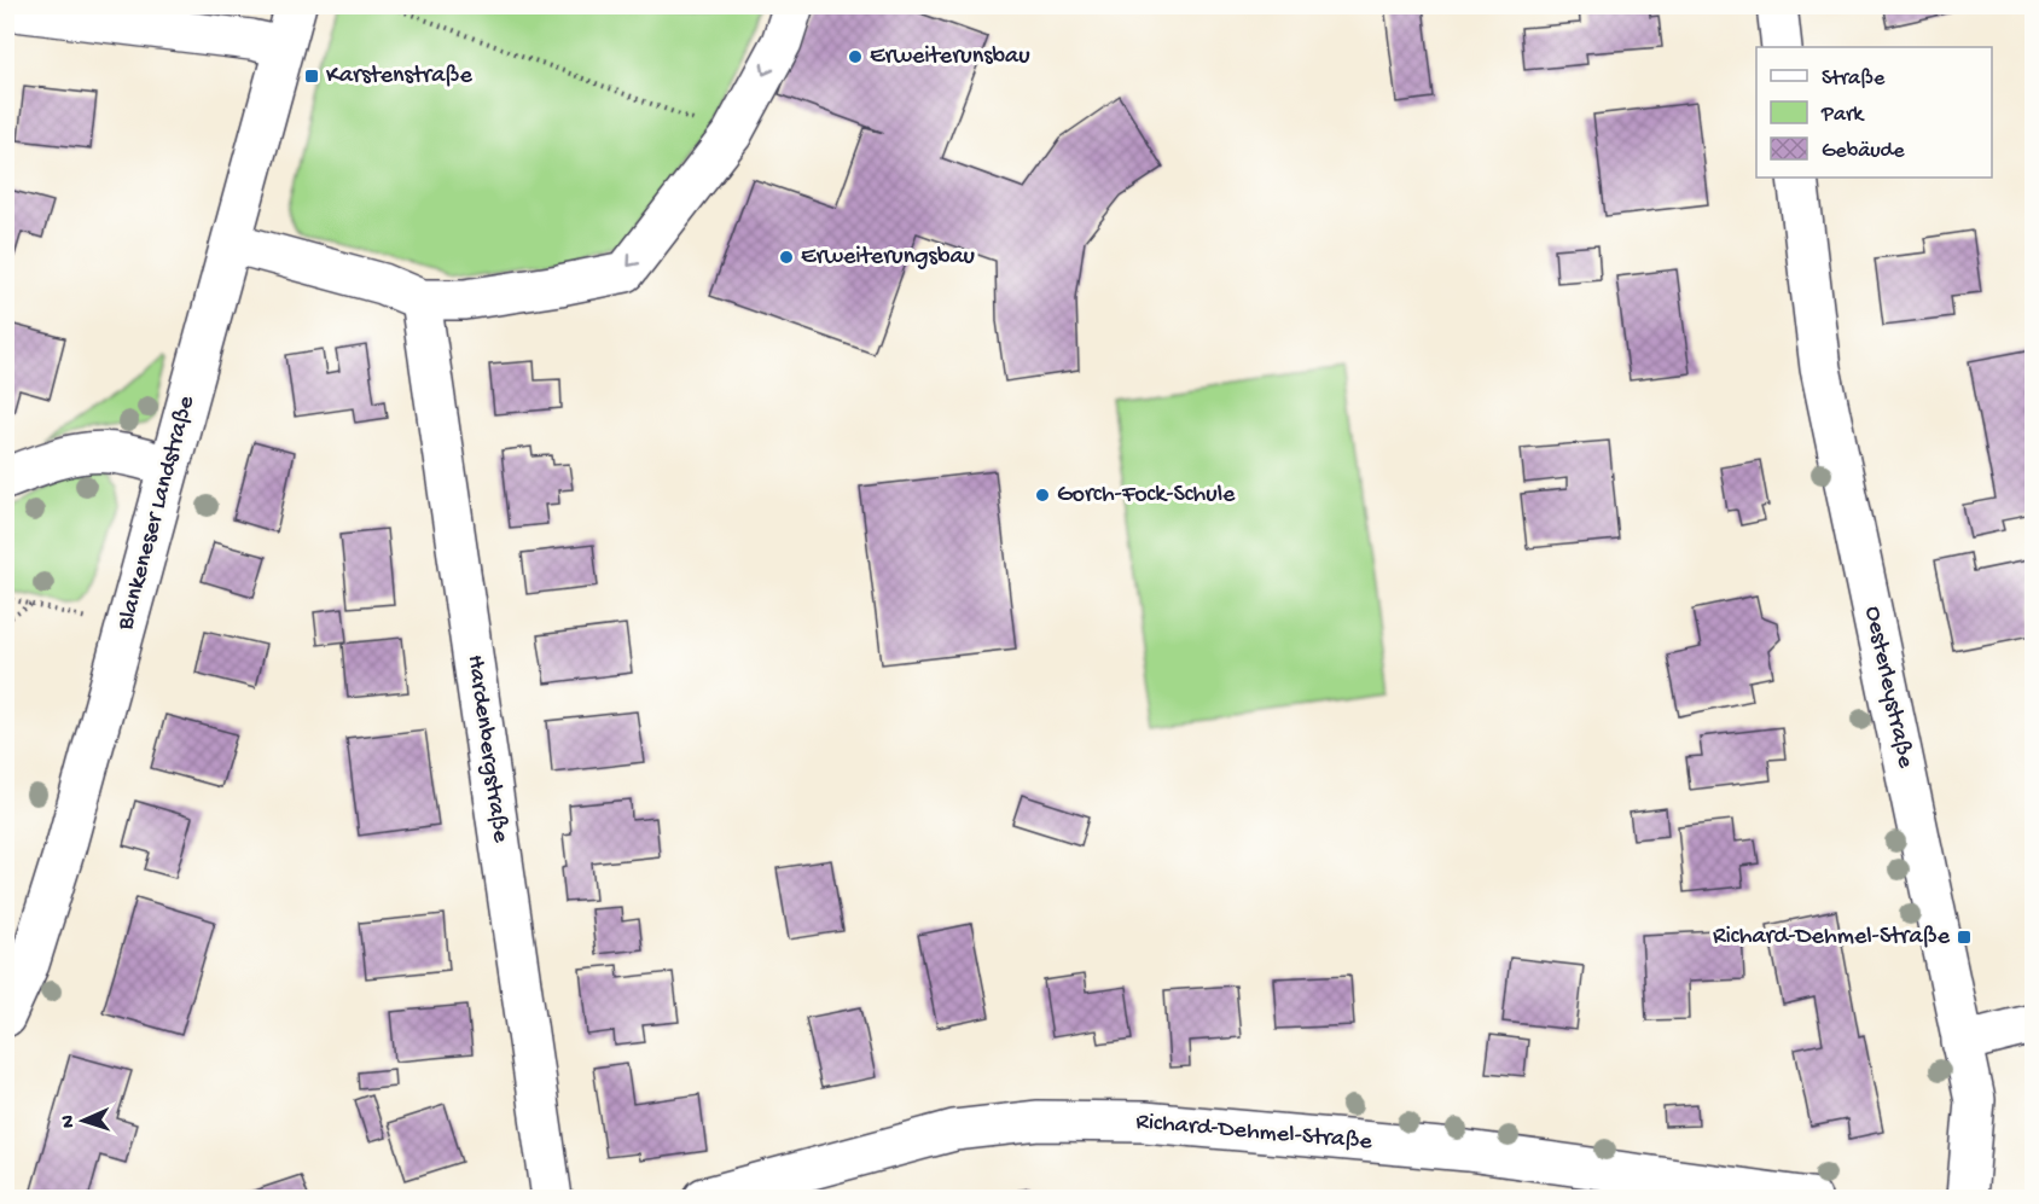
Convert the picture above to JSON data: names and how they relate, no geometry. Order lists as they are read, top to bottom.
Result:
{
  "streets": {
    "street": [
      "Blankeneser Landstraße",
      "Oesterleystraße",
      "Hardenbergstraße",
      "Richard-Dehmel-Straße"
    ]
  },
  "places": {
    "other": ["Erweiterunsbau", "Erweiterungsbau", "Gorch-Fock-Schule"],
    "transit": ["Karstenstraße", "Richard-Dehmel-Straße"]
  },
  "legend": ["Straße", "Park", "Gebäude"],
  "north": "left"
}
